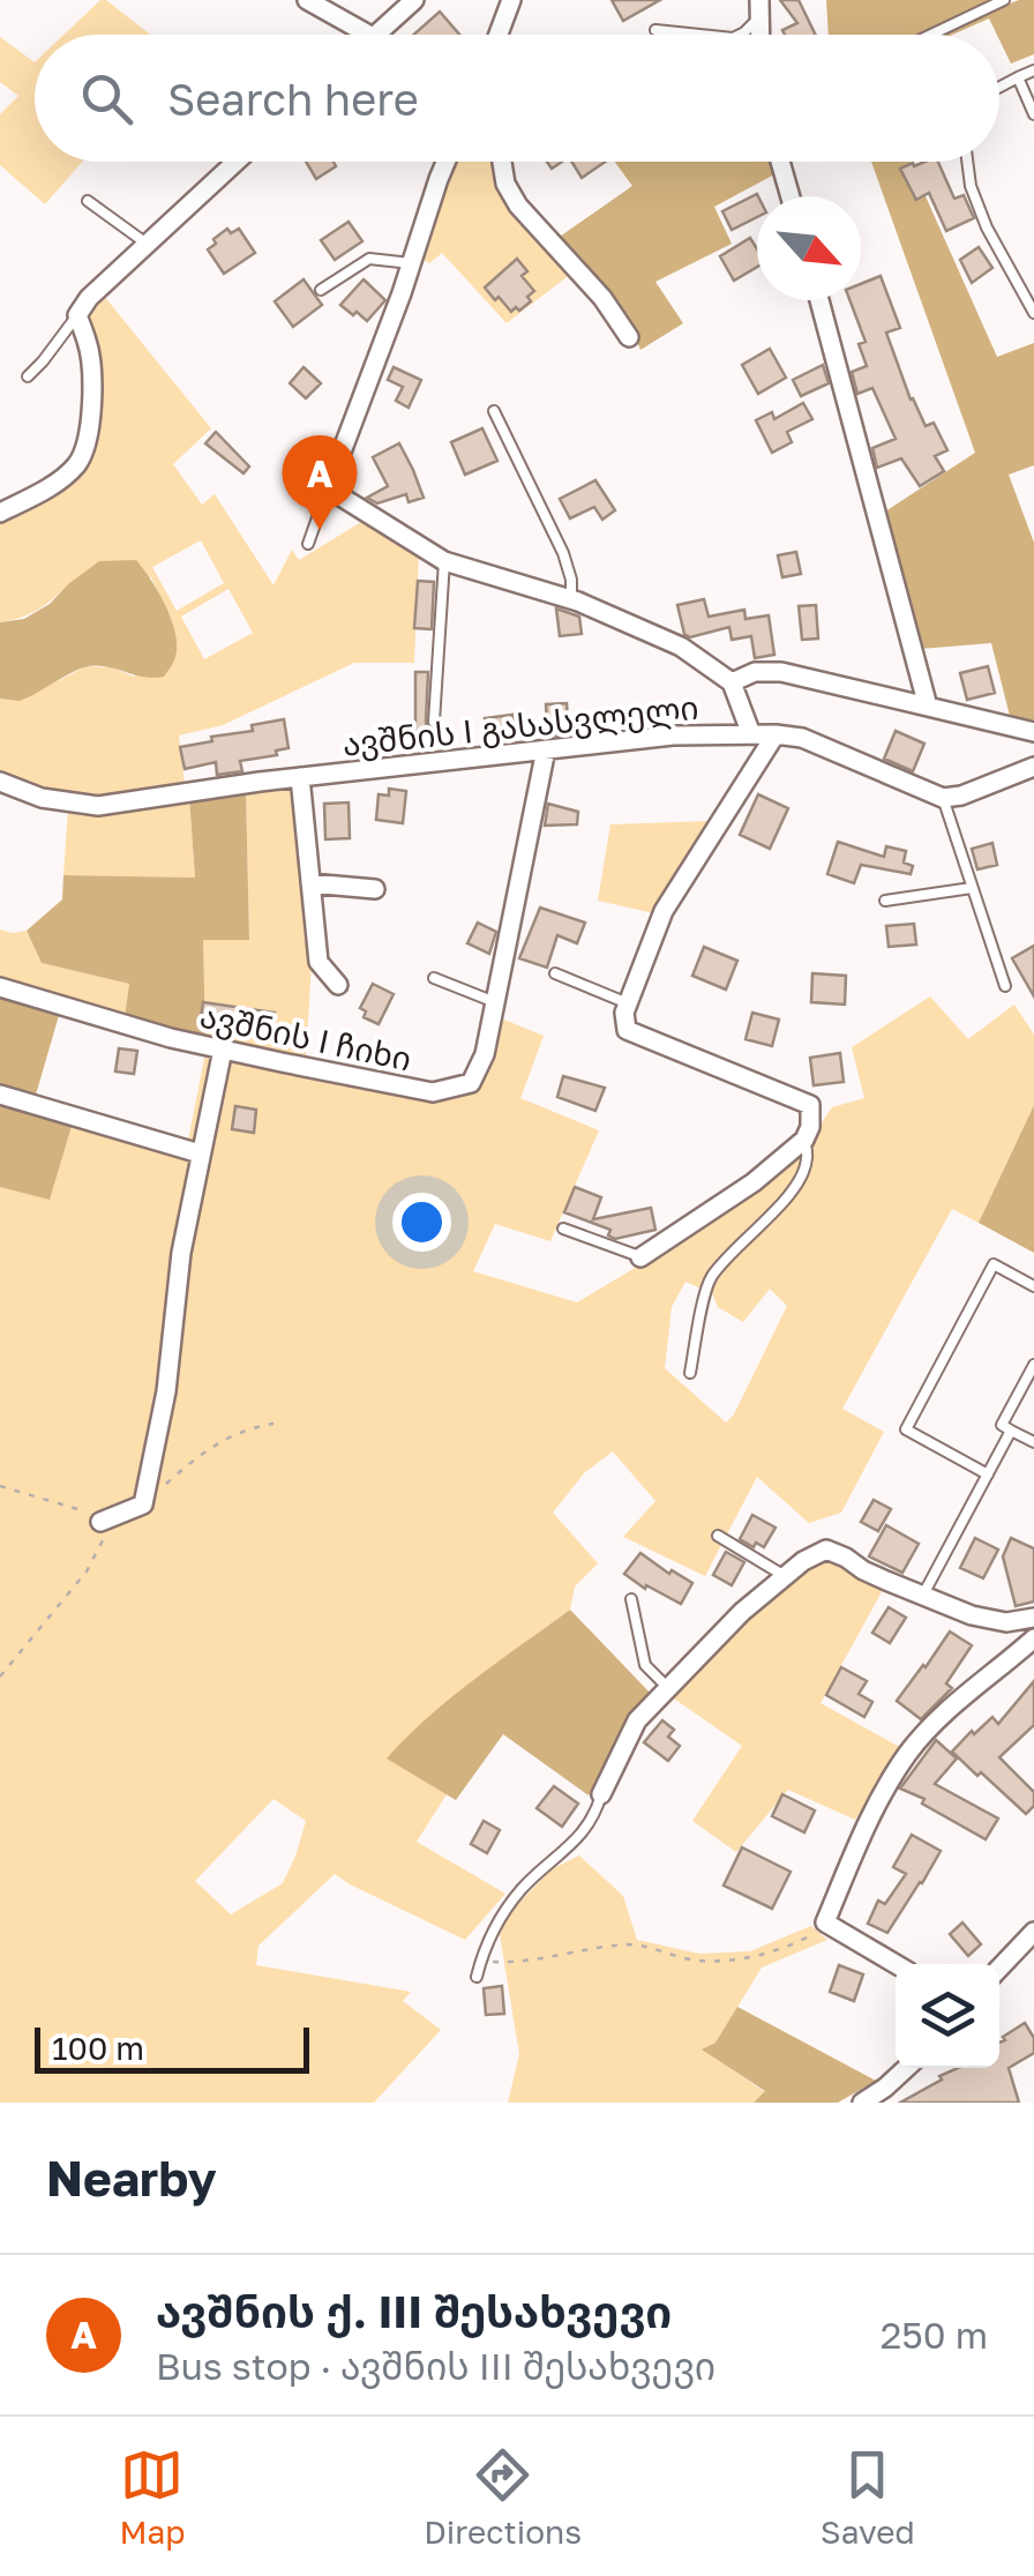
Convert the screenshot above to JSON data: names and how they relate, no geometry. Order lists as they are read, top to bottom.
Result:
{
  "streets": {
    "street": ["ავშნის I გასასვლელი", "ავშნის I ჩიხი"]
  },
  "crossings": [
    ["ავშნის I გასასვლელი", "ავშნის I ჩიხი"]
  ],
  "scale_bar": "100 m",
  "north": "bottom right",
  "page": {
    "search": "Search here",
    "pins": "A",
    "scale": "100 m",
    "heading": "Nearby",
    "list": [
      {
        "mark": "A",
        "name": "ავშნის ქ. III შესახვევი",
        "note": "Bus stop · ავშნის III შესახვევი",
        "value": "250 m"
      }
    ],
    "nav": ["Map", "Directions", "Saved"]
  }
}
